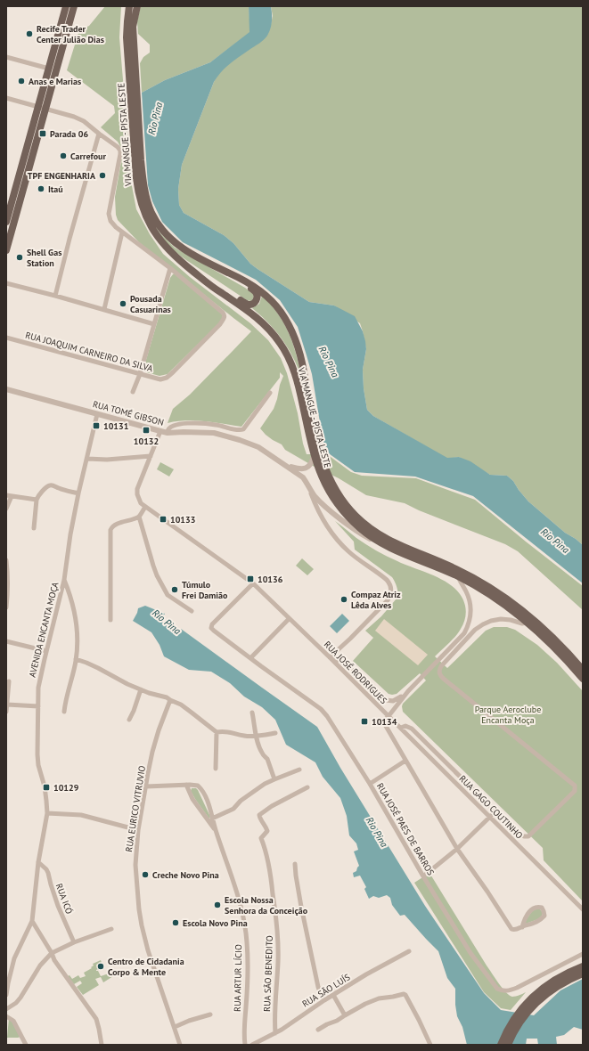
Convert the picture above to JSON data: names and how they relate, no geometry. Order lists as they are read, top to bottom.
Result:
{
  "streets": {
    "main road": ["VIA MANGUE - PISTA LESTE"],
    "street": [
      "RUA JOAQUIM CARNEIRO DA SILVA",
      "RUA TOMÉ GIBSON",
      "AVENIDA ENCANTA MOÇA",
      "RUA JOSÉ RODRIGUES",
      "RUA GAGO COUTINHO",
      "RUA EURICO VITRUVIO",
      "RUA JOSÉ PAES DE BARROS",
      "RUA ICÓ",
      "RUA SÃO BENEDITO",
      "RUA ARTUR LÍCIO",
      "RUA SÃO LUÍS"
    ]
  },
  "crossings": [
    ["VIA MANGUE - PISTA LESTE", "RUA TOMÉ GIBSON"],
    ["RUA TOMÉ GIBSON", "AVENIDA ENCANTA MOÇA"],
    ["AVENIDA ENCANTA MOÇA", "RUA ICÓ"],
    ["RUA JOSÉ RODRIGUES", "RUA GAGO COUTINHO"],
    ["RUA JOSÉ RODRIGUES", "RUA JOSÉ PAES DE BARROS"],
    ["RUA EURICO VITRUVIO", "RUA ARTUR LÍCIO"],
    ["RUA SÃO BENEDITO", "RUA SÃO LUÍS"]
  ],
  "water": ["Rio Pina"],
  "parks": ["Parque Aeroclube Encanta Moça"],
  "places": {
    "other": [
      "Recife Trader Center Julião Dias",
      "Anas e Marias",
      "Carrefour",
      "TPF ENGENHARIA",
      "Itaú",
      "Shell Gas Station",
      "Pousada Casuarinas",
      "Túmulo Frei Damião",
      "Compaz Atriz Lêda Alves",
      "Creche Novo Pina",
      "Escola Nossa Senhora da Conceição",
      "Escola Novo Pina",
      "Centro de Cidadania Corpo & Mente"
    ],
    "transit": [
      "Parada 06",
      "10131",
      "10132",
      "10133",
      "10136",
      "10134",
      "10129"
    ]
  }
}
